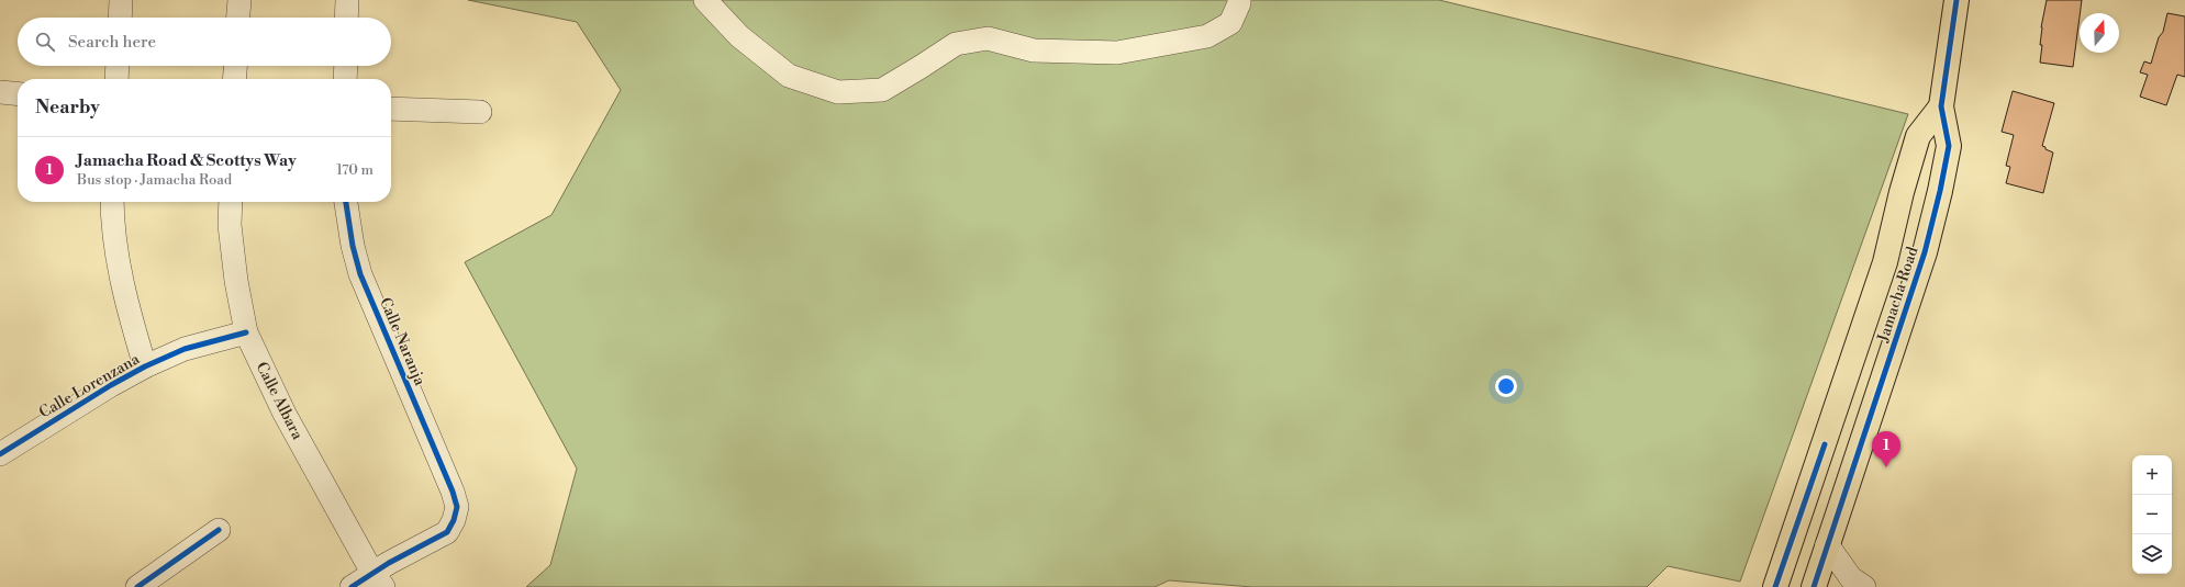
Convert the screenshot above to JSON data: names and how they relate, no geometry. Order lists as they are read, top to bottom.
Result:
{
  "streets": {
    "main road": ["Jamacha Road"],
    "street": ["Calle Naranja", "Calle Lorenzana", "Calle Albara"]
  },
  "crossings": [
    ["Calle Naranja", "Calle Albara"],
    ["Calle Lorenzana", "Calle Albara"]
  ],
  "north": "top",
  "page": {
    "search": "Search here",
    "heading": "Nearby",
    "list": [
      {
        "mark": "1",
        "name": "Jamacha Road & Scottys Way",
        "note": "Bus stop · Jamacha Road",
        "value": "170 m"
      }
    ],
    "pins": "1",
    "map_buttons": ["+", "−"]
  }
}
